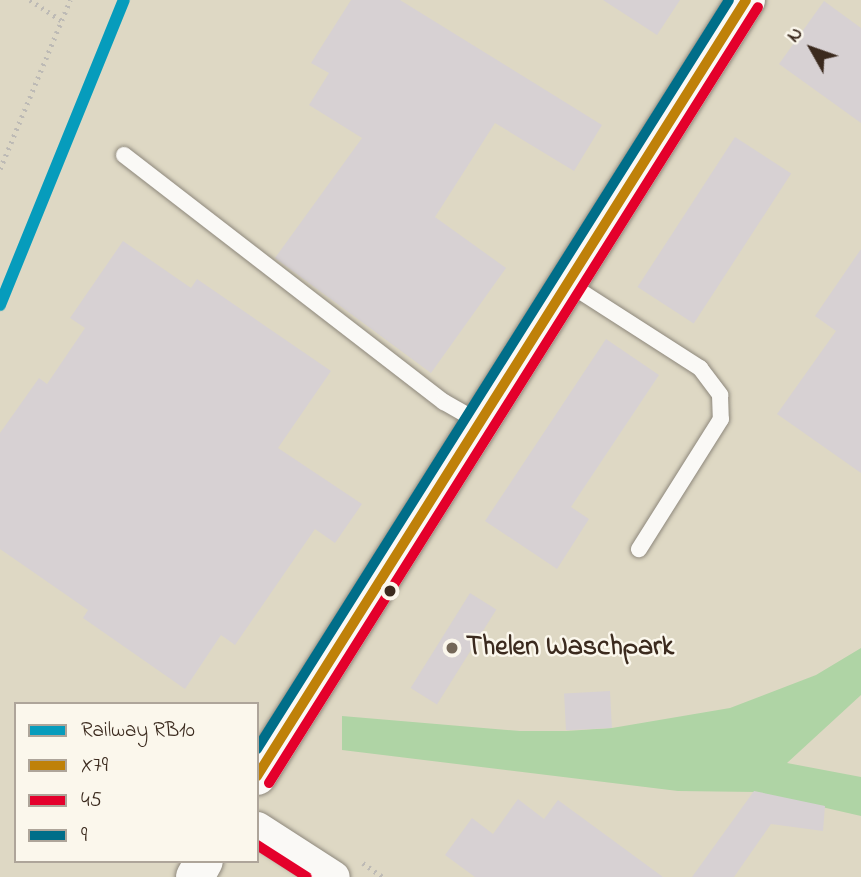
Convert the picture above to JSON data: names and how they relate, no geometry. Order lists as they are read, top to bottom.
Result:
{
  "places": ["Thelen Waschpark"],
  "lines": [
    "rail line RB10",
    "transit line X79",
    "transit line 9",
    "transit line 45"
  ],
  "legend": [
    "Railway RB10",
    "X79",
    "45",
    "9"
  ],
  "north": "top left"
}
